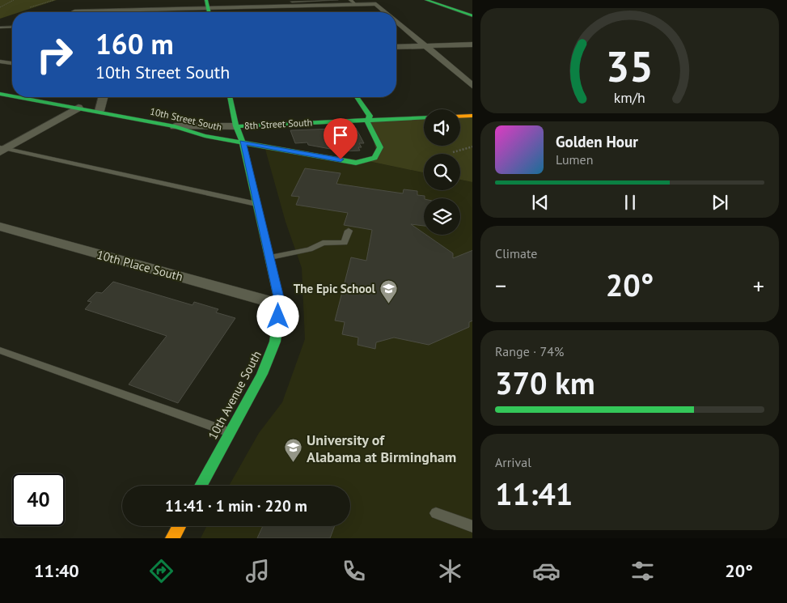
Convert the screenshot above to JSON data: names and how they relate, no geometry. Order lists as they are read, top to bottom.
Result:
{
  "streets": {
    "main road": ["10th Street South", "8th Street South", "10th Avenue South"],
    "street": ["10th Place South"]
  },
  "crossings": [
    ["10th Street South", "8th Street South"],
    ["10th Street South", "10th Avenue South"],
    ["8th Street South", "10th Avenue South"],
    ["10th Place South", "10th Avenue South"]
  ],
  "places": {
    "school or university": ["The Epic School", "University of Alabama at Birmingham"]
  },
  "page": {
    "turn": ["160 m", "10th Street South"],
    "song": ["Golden Hour", "Lumen"],
    "tile": [
      "Climate",
      ["Range · 74%", "370 km"],
      ["Arrival", "11:41"]
    ],
    "heat": ["−", "20°", "+"],
    "limit": "40",
    "trip": "11:41 · 1 min · 220 m",
    "tabs": ["11:40", "20°"],
    "gauge": ["35", "km/h"]
  }
}
